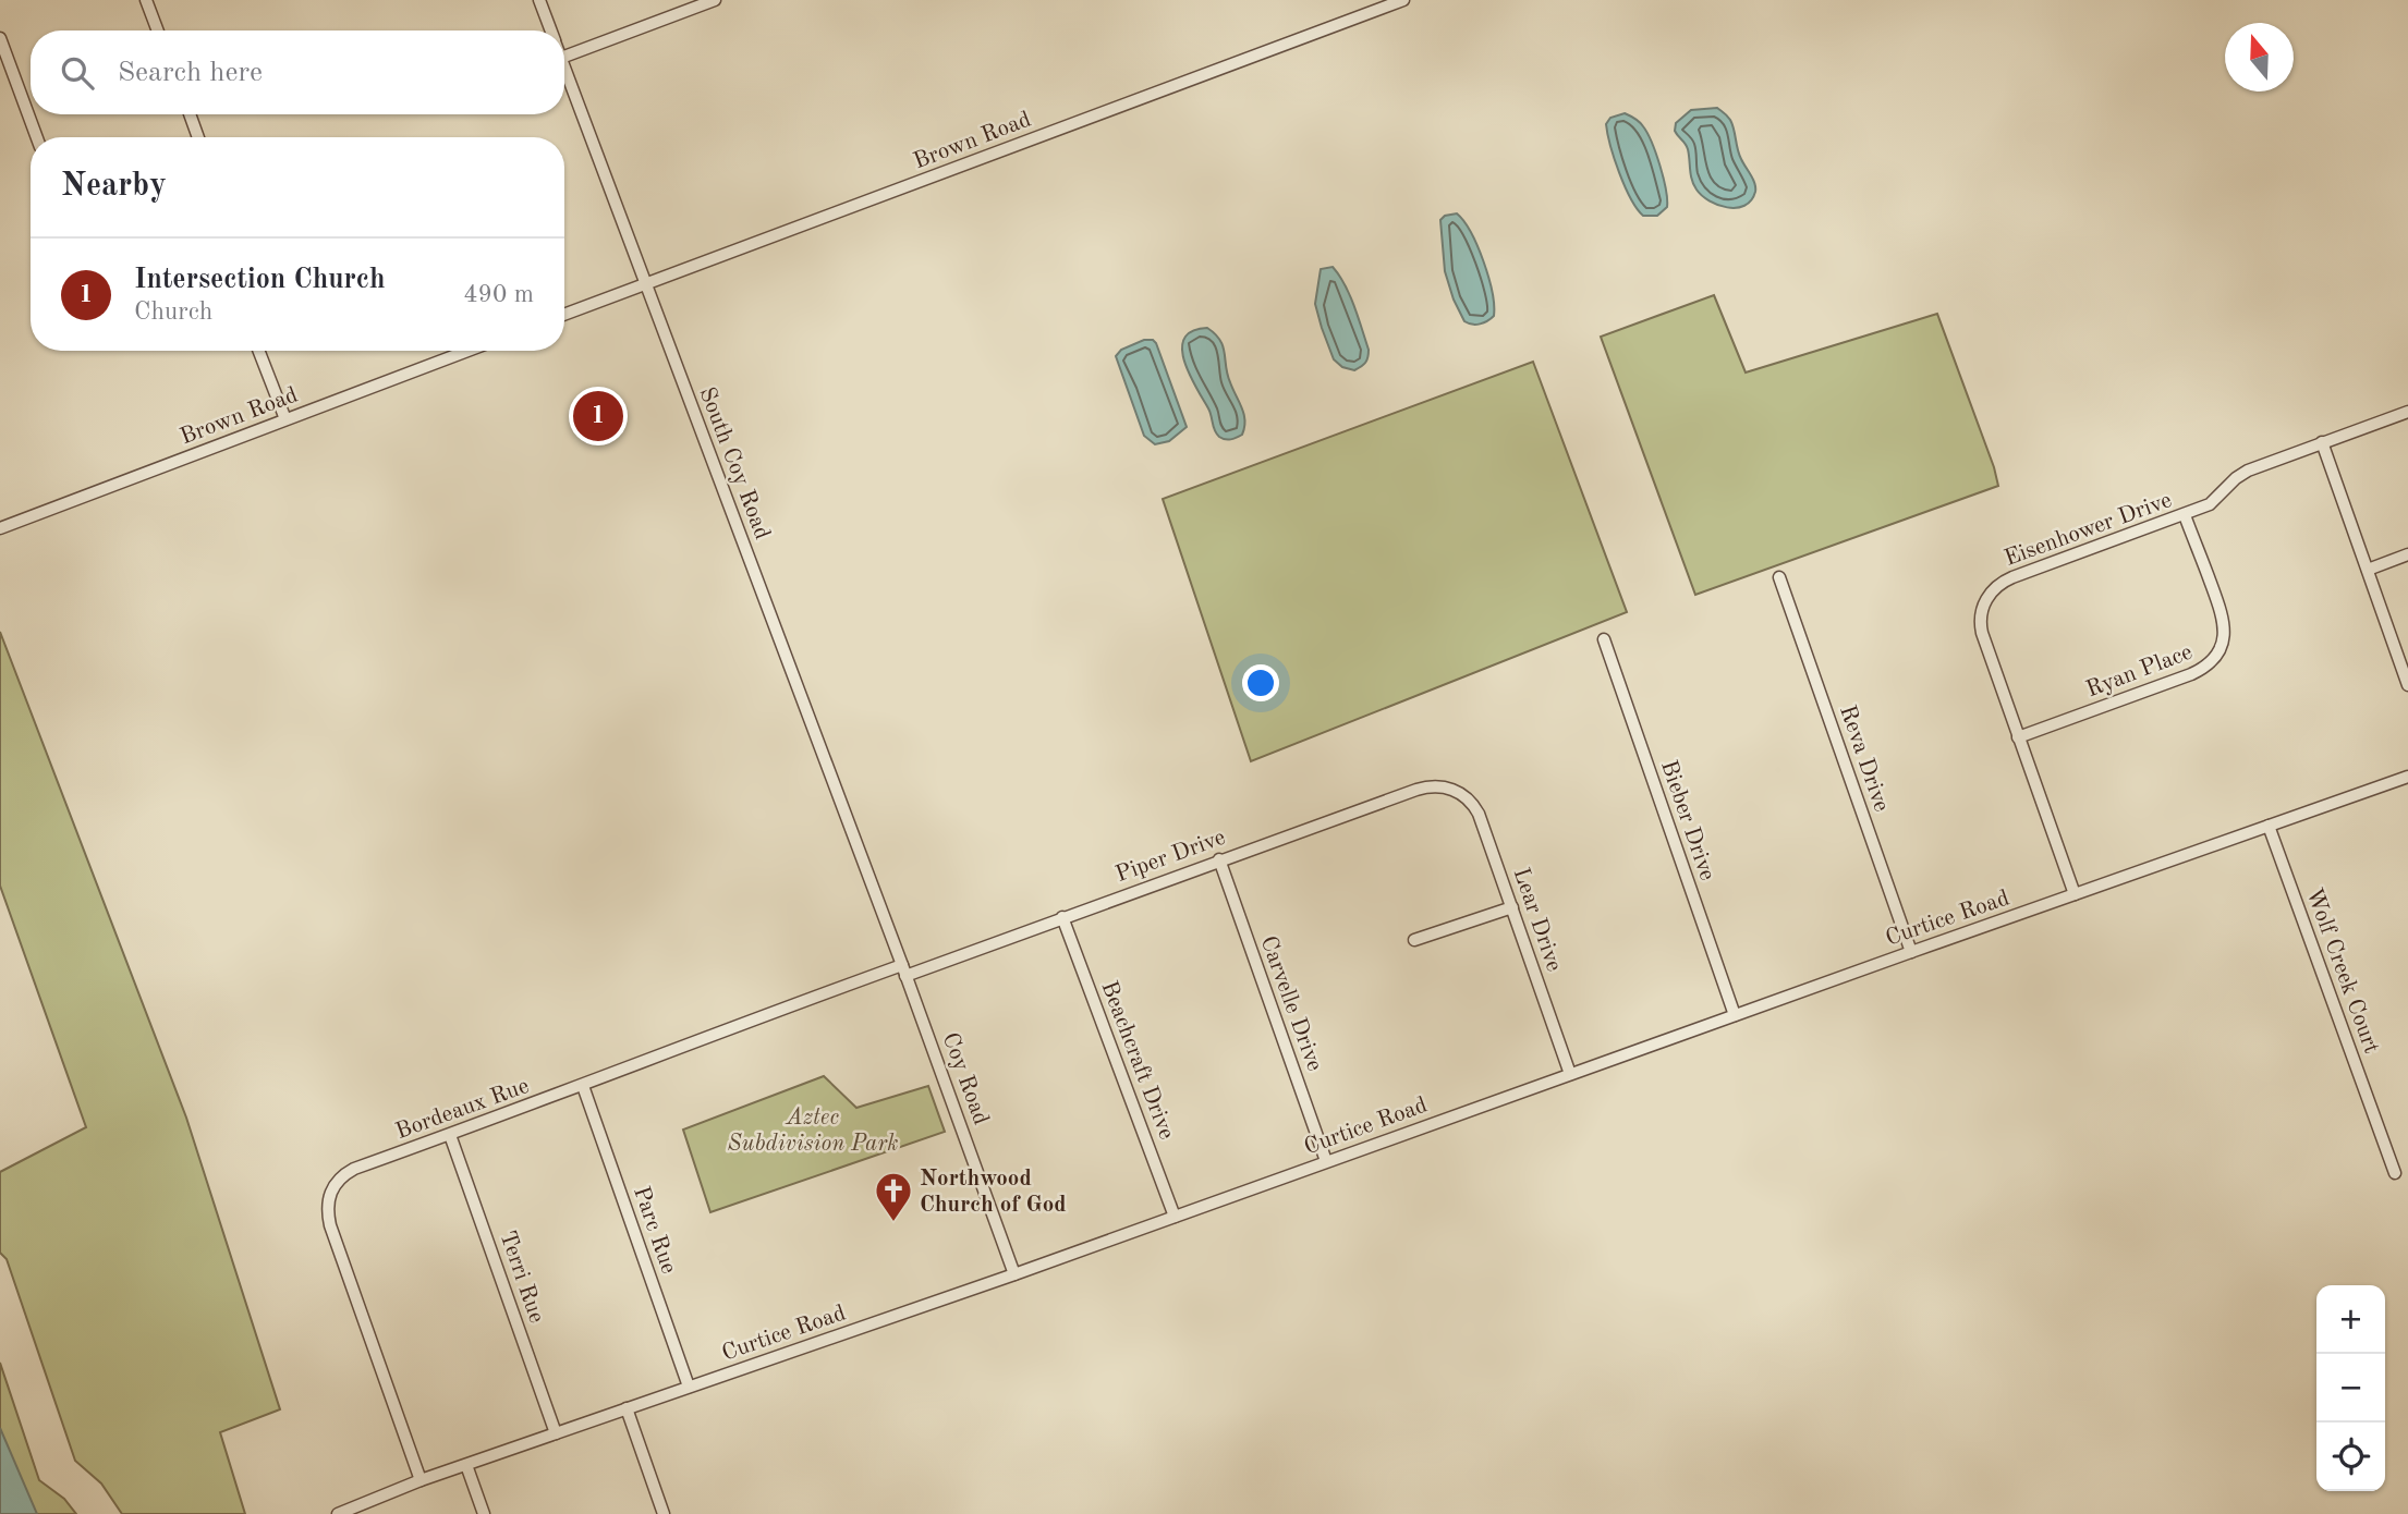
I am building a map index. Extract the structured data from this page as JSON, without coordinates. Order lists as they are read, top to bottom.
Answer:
{
  "streets": {
    "street": [
      "Brown Road",
      "South Coy Road",
      "Eisenhower Drive",
      "Ryan Place",
      "Reva Drive",
      "Bieber Drive",
      "Piper Drive",
      "Curtice Road",
      "Lear Drive",
      "Wolf Creek Court",
      "Carvelle Drive",
      "Beachcraft Drive",
      "Coy Road",
      "Bordeaux Rue",
      "Parc Rue",
      "Terri Rue"
    ]
  },
  "crossings": [
    ["Brown Road", "South Coy Road"],
    ["South Coy Road", "Coy Road"],
    ["Eisenhower Drive", "Ryan Place"],
    ["Eisenhower Drive", "Curtice Road"],
    ["Reva Drive", "Curtice Road"],
    ["Bieber Drive", "Curtice Road"],
    ["Piper Drive", "Lear Drive"],
    ["Piper Drive", "Carvelle Drive"],
    ["Piper Drive", "Beachcraft Drive"],
    ["Piper Drive", "Coy Road"],
    ["Piper Drive", "Bordeaux Rue"],
    ["Curtice Road", "Lear Drive"],
    ["Curtice Road", "Wolf Creek Court"],
    ["Curtice Road", "Carvelle Drive"],
    ["Curtice Road", "Beachcraft Drive"],
    ["Curtice Road", "Coy Road"],
    ["Curtice Road", "Bordeaux Rue"],
    ["Curtice Road", "Parc Rue"],
    ["Curtice Road", "Terri Rue"],
    ["Coy Road", "Bordeaux Rue"],
    ["Bordeaux Rue", "Parc Rue"],
    ["Bordeaux Rue", "Terri Rue"]
  ],
  "parks": ["Aztec Subdivision Park"],
  "places": {
    "church": ["Northwood Church of God"]
  },
  "north": "top",
  "page": {
    "search": "Search here",
    "heading": "Nearby",
    "list": [
      {
        "mark": "1",
        "name": "Intersection Church",
        "note": "Church",
        "value": "490 m"
      }
    ],
    "pins": "1",
    "map_buttons": ["+", "−"]
  }
}
